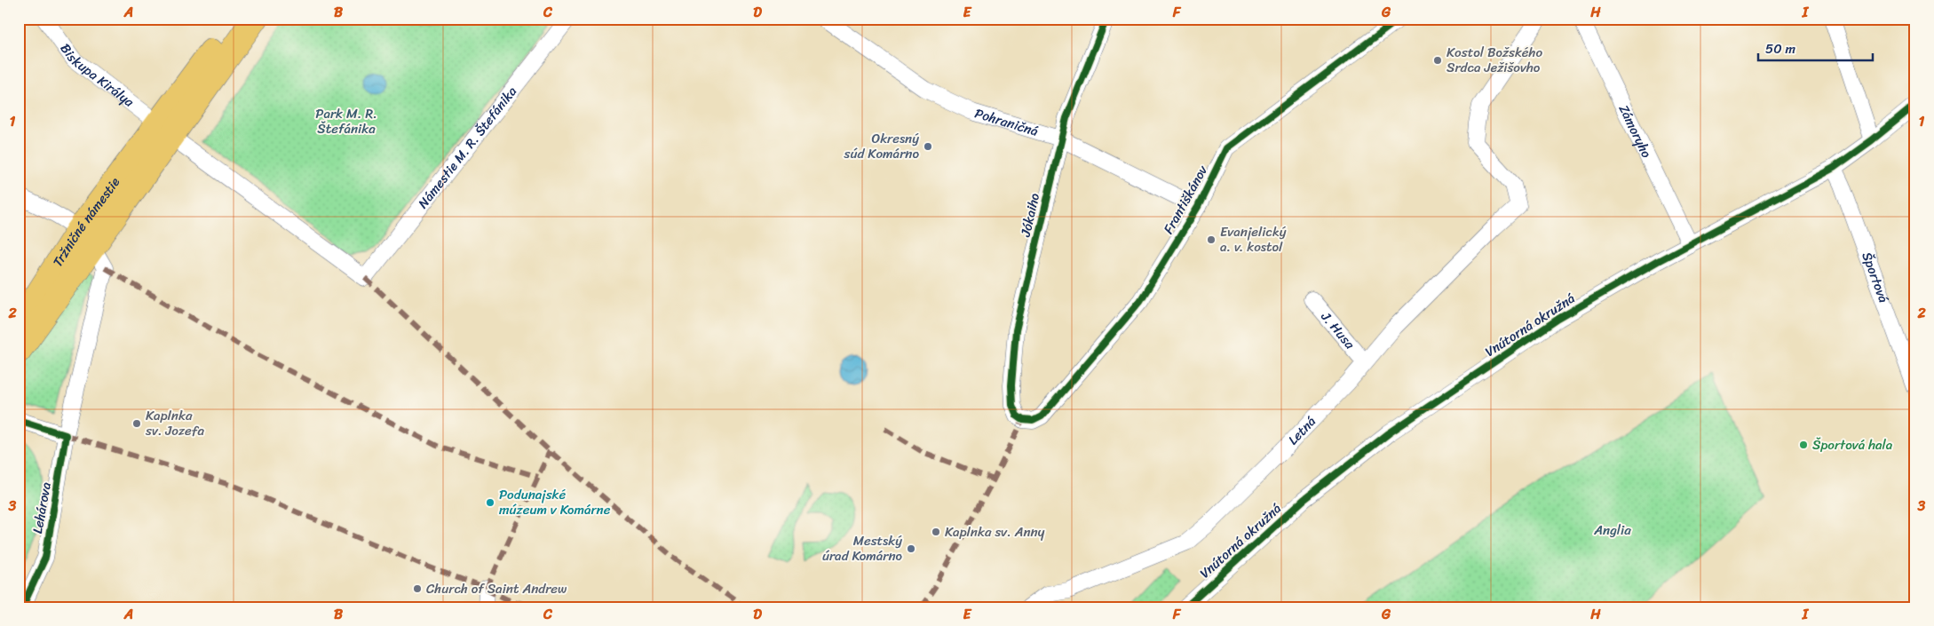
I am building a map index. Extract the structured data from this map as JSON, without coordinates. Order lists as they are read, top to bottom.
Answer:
{
  "streets": {
    "main road": ["Tržničné námestie"],
    "street": [
      "Biskupa Királya",
      "Pohraničná",
      "Zámoryho",
      "Námestie M. R. Štefánika",
      "Františkánov",
      "Jókaiho",
      "Športová",
      "Vnútorná okružná",
      "J. Husa",
      "Letná",
      "Lehárova"
    ]
  },
  "crossings": [
    ["Biskupa Királya", "Námestie M. R. Štefánika"],
    ["Biskupa Királya", "Tržničné námestie"],
    ["Pohraničná", "Františkánov"],
    ["Pohraničná", "Jókaiho"],
    ["Zámoryho", "Vnútorná okružná"],
    ["Františkánov", "Jókaiho"],
    ["Tržničné námestie", "Lehárova"],
    ["Športová", "Vnútorná okružná"],
    ["J. Husa", "Letná"]
  ],
  "parks": ["Park M. R. Štefánika", "Anglia"],
  "places": [
    "Kostol Božského Srdca Ježišovho",
    "Okresný súd Komárno",
    "Evanjelický a. v. kostol",
    "Kaplnka sv. Jozefa",
    "Športová hala",
    "Podunajské múzeum v Komárne",
    "Kaplnka sv. Anny",
    "Mestský úrad Komárno",
    "Church of Saint Andrew"
  ],
  "scale_bar": "50 m",
  "grid": {
    "columns": [
      "A",
      "B",
      "C",
      "D",
      "E",
      "F",
      "G",
      "H",
      "I"
    ],
    "rows": ["1", "2", "3"]
  }
}
